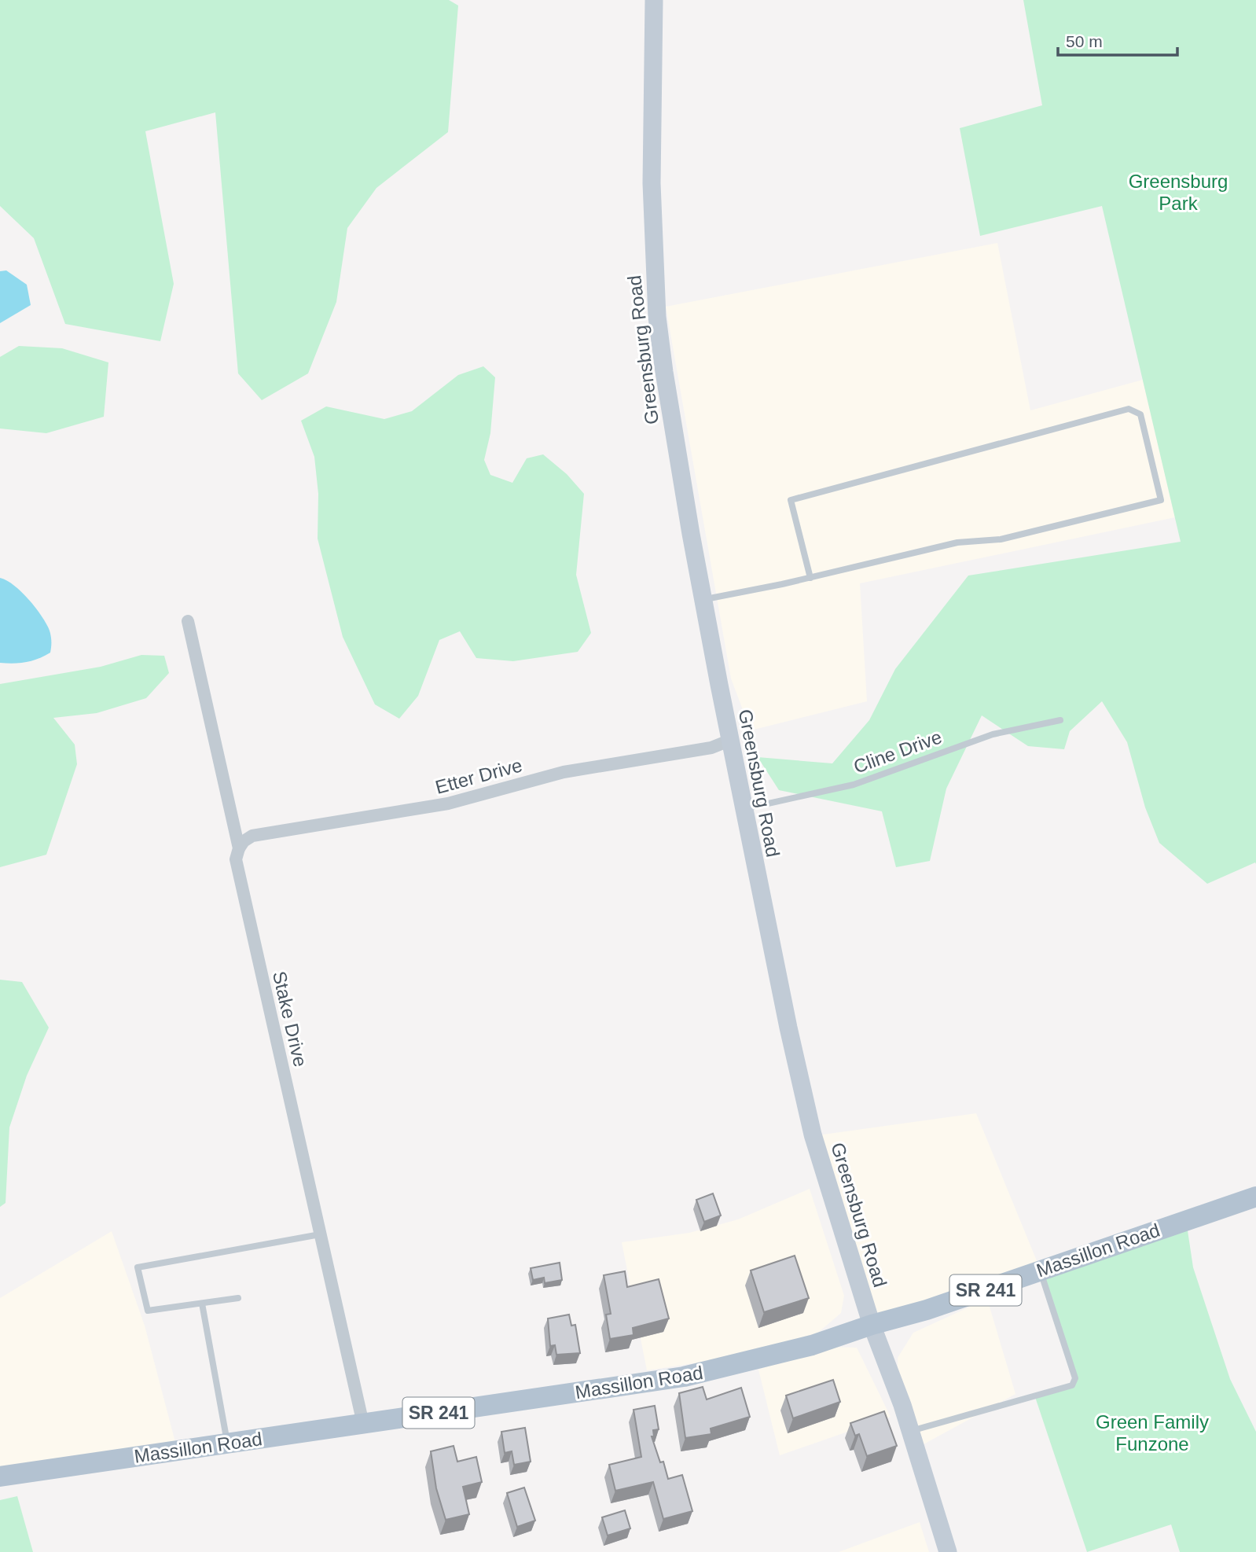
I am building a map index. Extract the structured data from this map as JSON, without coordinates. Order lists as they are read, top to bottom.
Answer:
{
  "streets": {
    "main road": ["Greensburg Road", "Massillon Road", "SR 241"],
    "street": ["Etter Drive", "Stake Drive"],
    "lane": ["Cline Drive"]
  },
  "crossings": [
    ["Greensburg Road", "Cline Drive"],
    ["Greensburg Road", "Etter Drive"],
    ["Greensburg Road", "Massillon Road"],
    ["Etter Drive", "Stake Drive"],
    ["Stake Drive", "Massillon Road"]
  ],
  "parks": ["Greensburg Park", "Green Family Funzone"],
  "scale_bar": "50 m"
}
